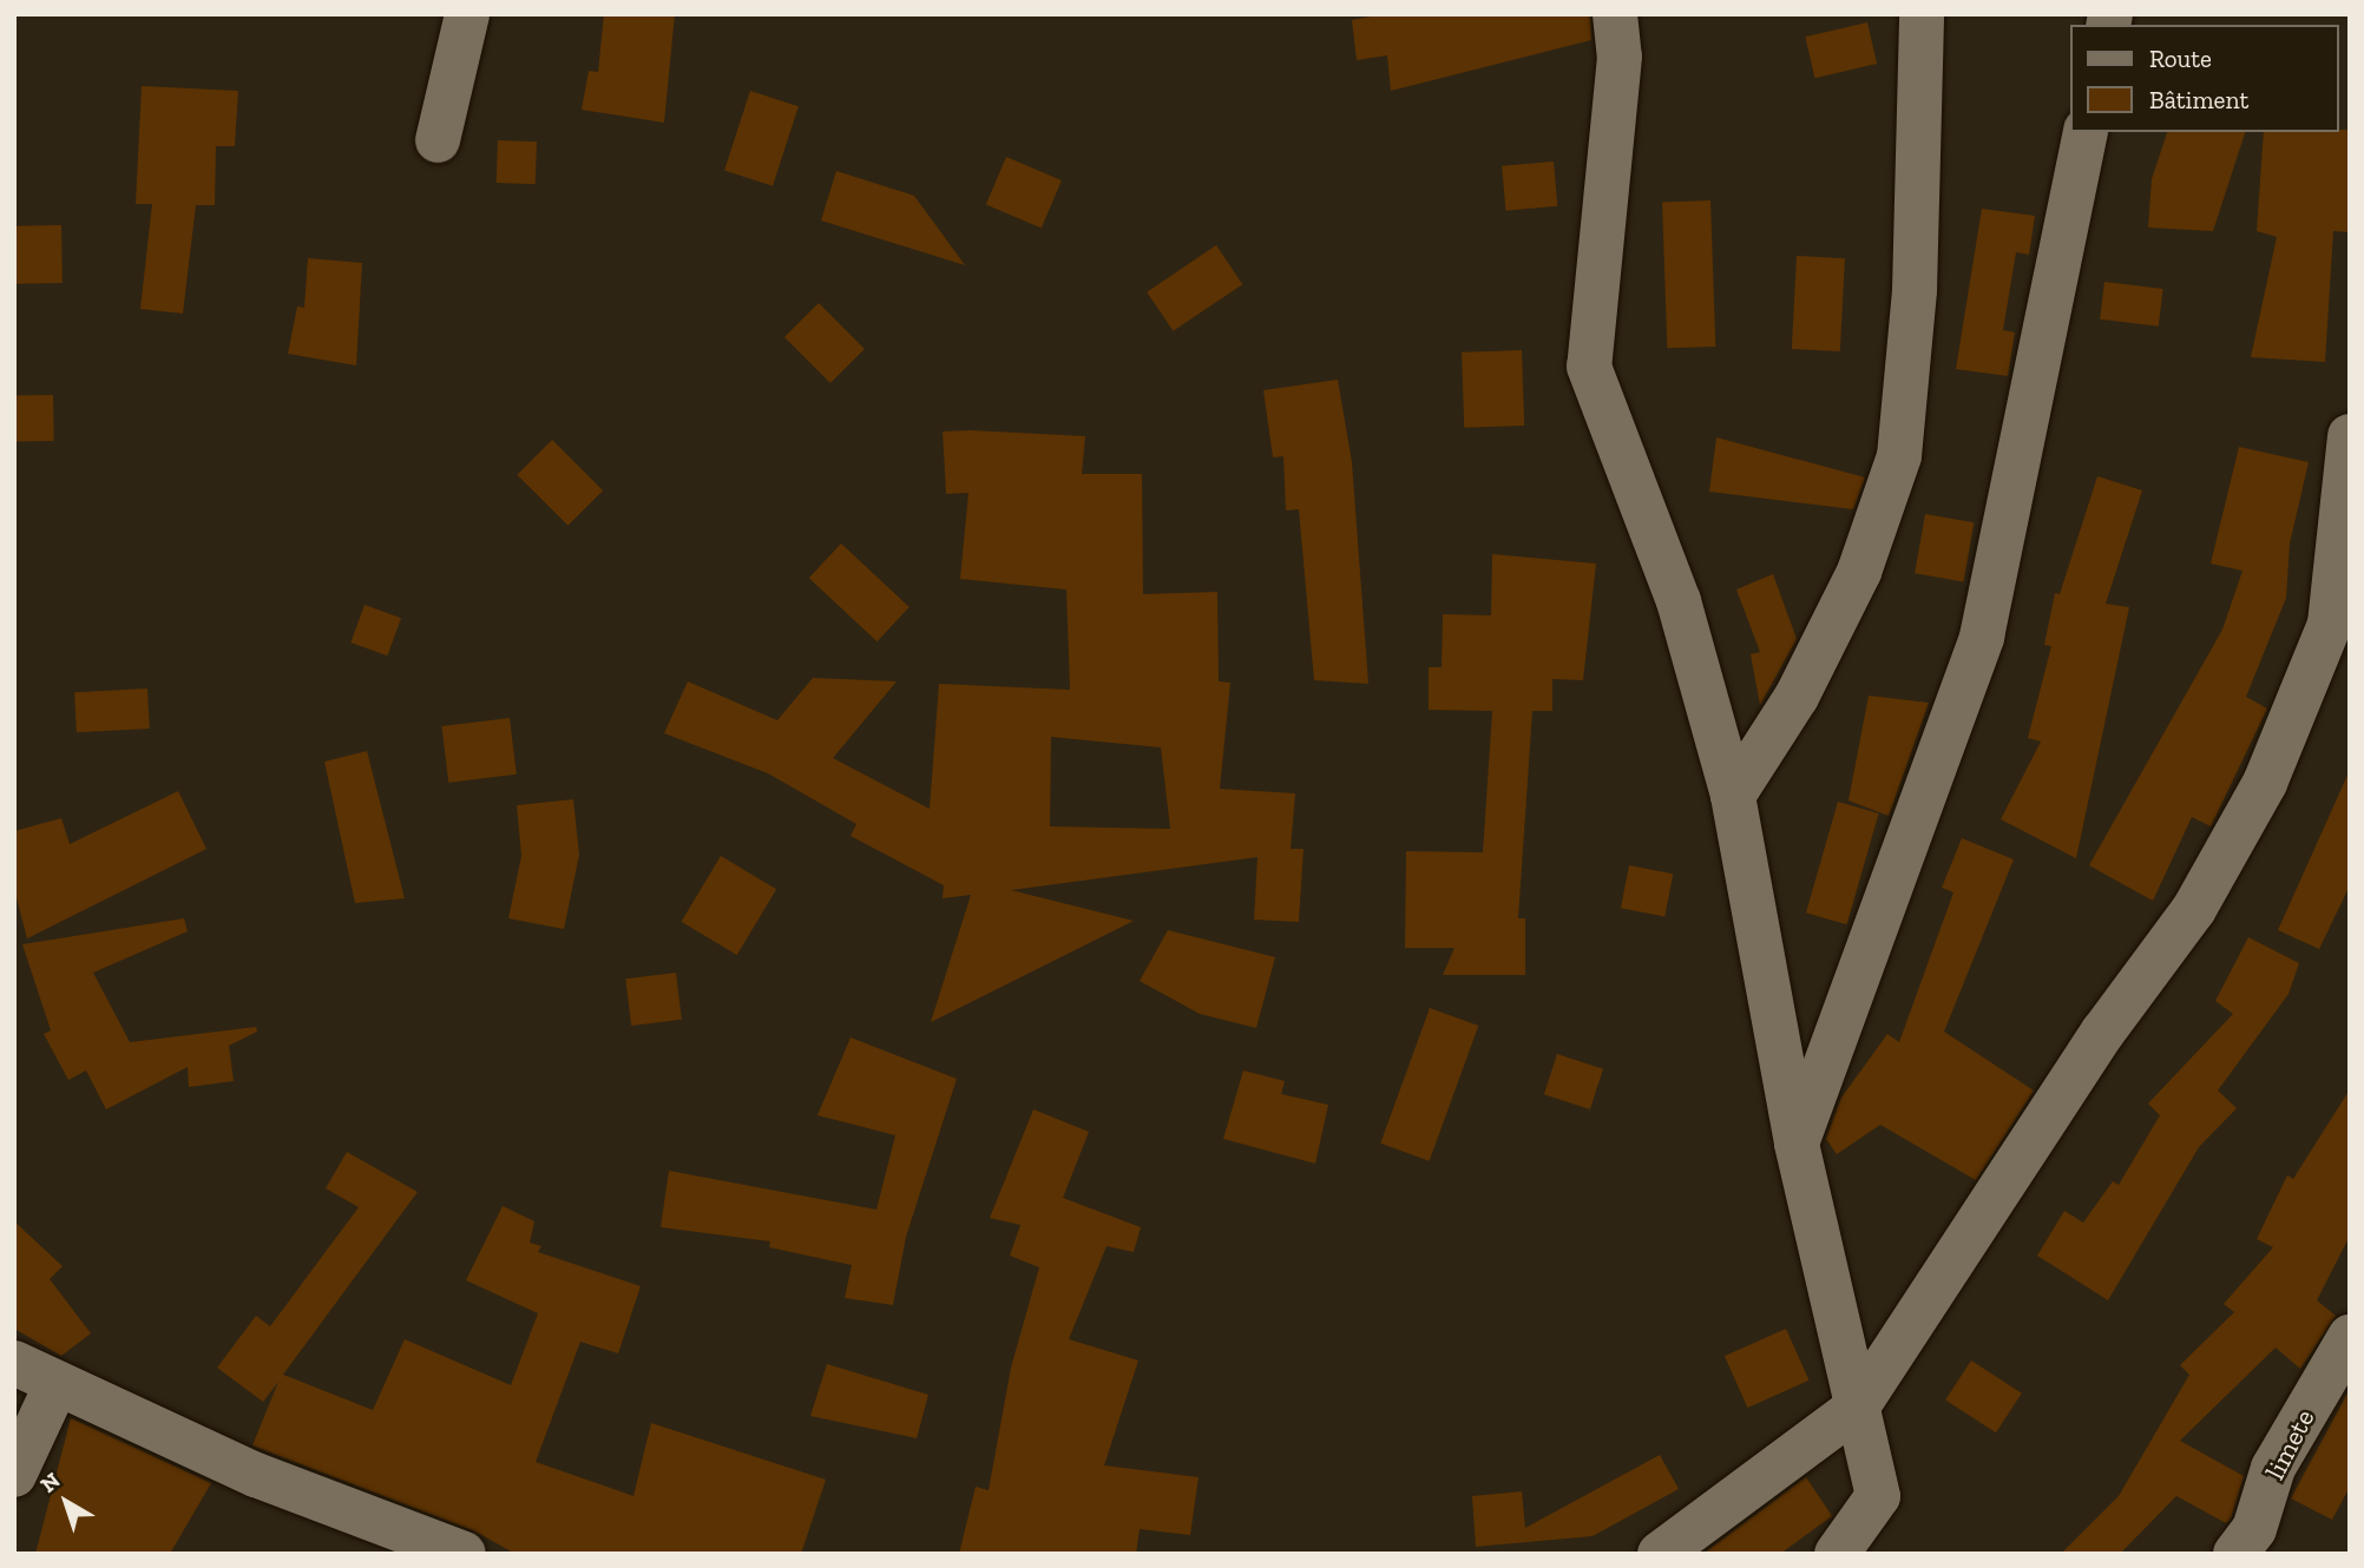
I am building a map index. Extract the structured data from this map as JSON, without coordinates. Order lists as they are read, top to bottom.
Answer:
{
  "streets": {
    "street": ["limete"]
  },
  "legend": ["Route", "Bâtiment"],
  "north": "top left"
}
